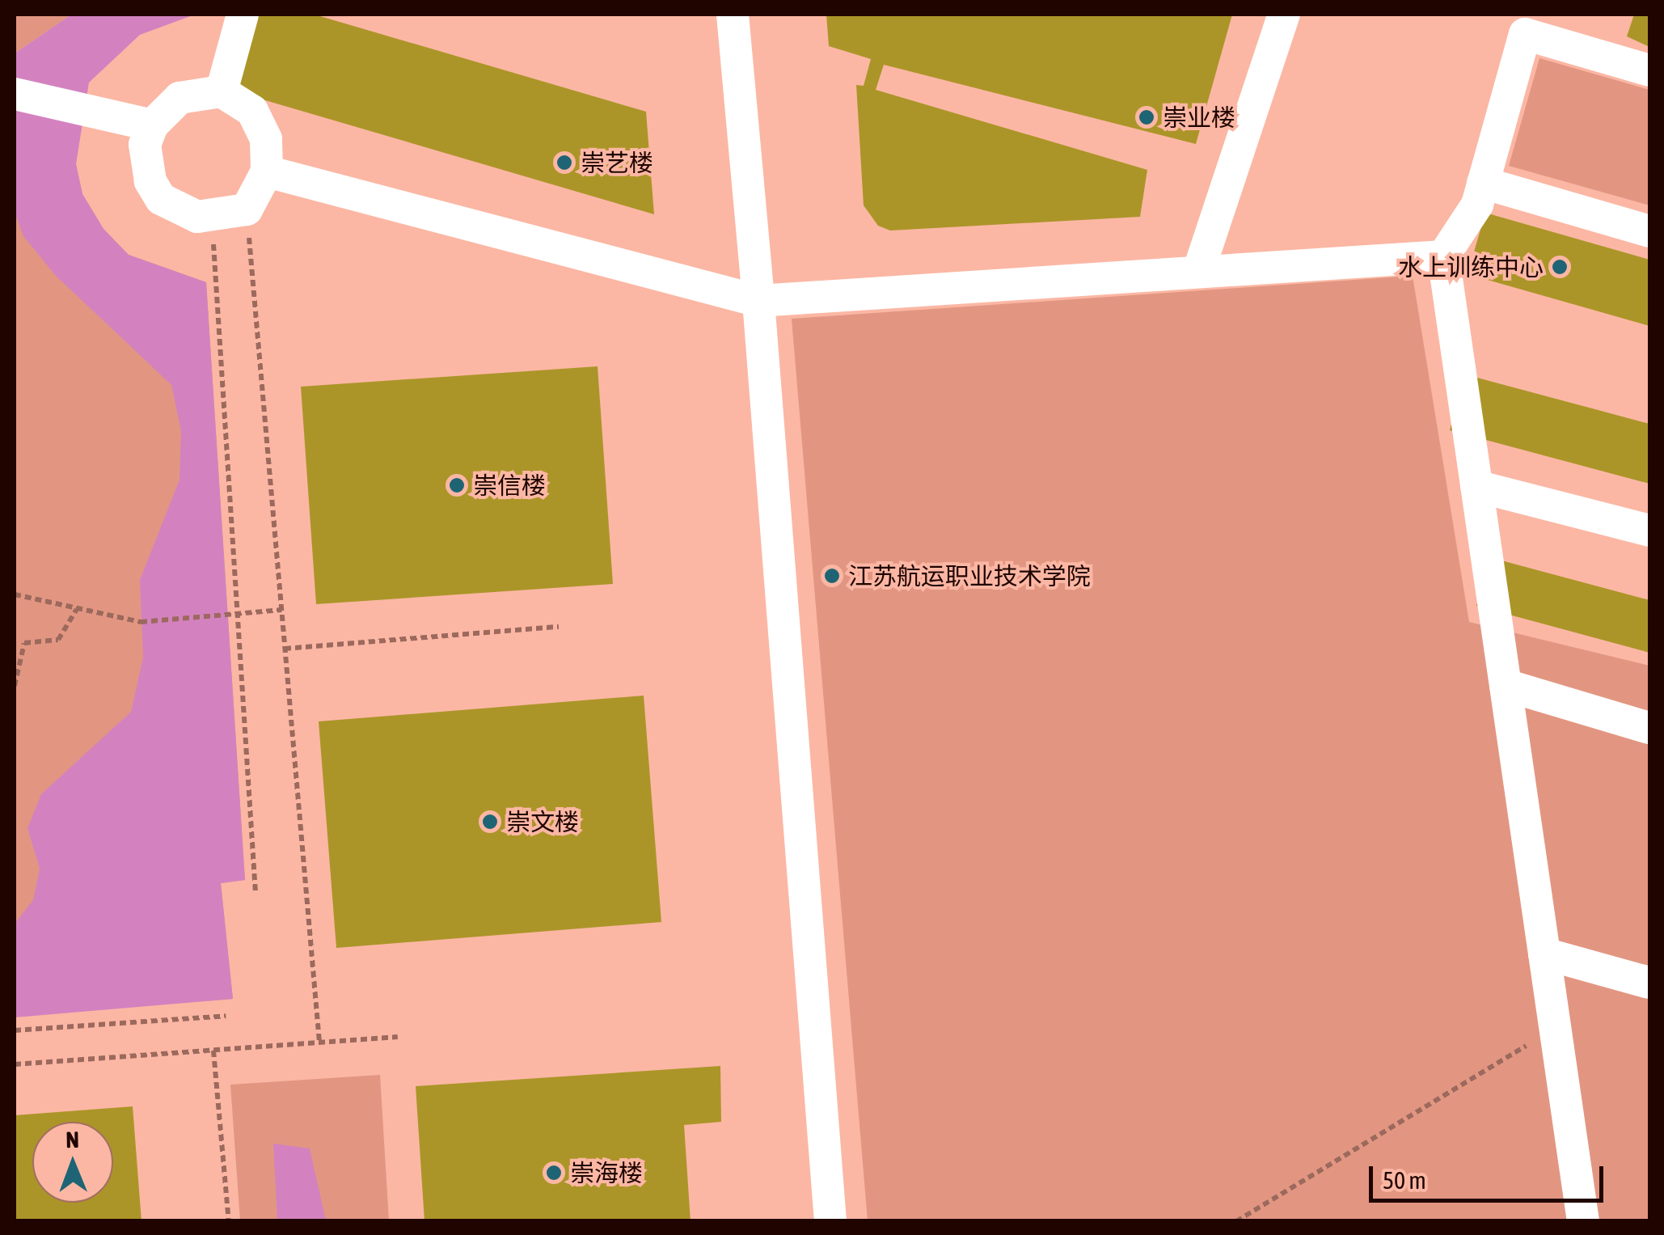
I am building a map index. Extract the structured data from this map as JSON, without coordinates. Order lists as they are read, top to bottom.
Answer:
{
  "places": [
    "崇业楼",
    "崇艺楼",
    "水上训练中心",
    "崇信楼",
    "江苏航运职业技术学院",
    "崇文楼",
    "崇海楼"
  ],
  "scale_bar": "50 m",
  "north": "top"
}
